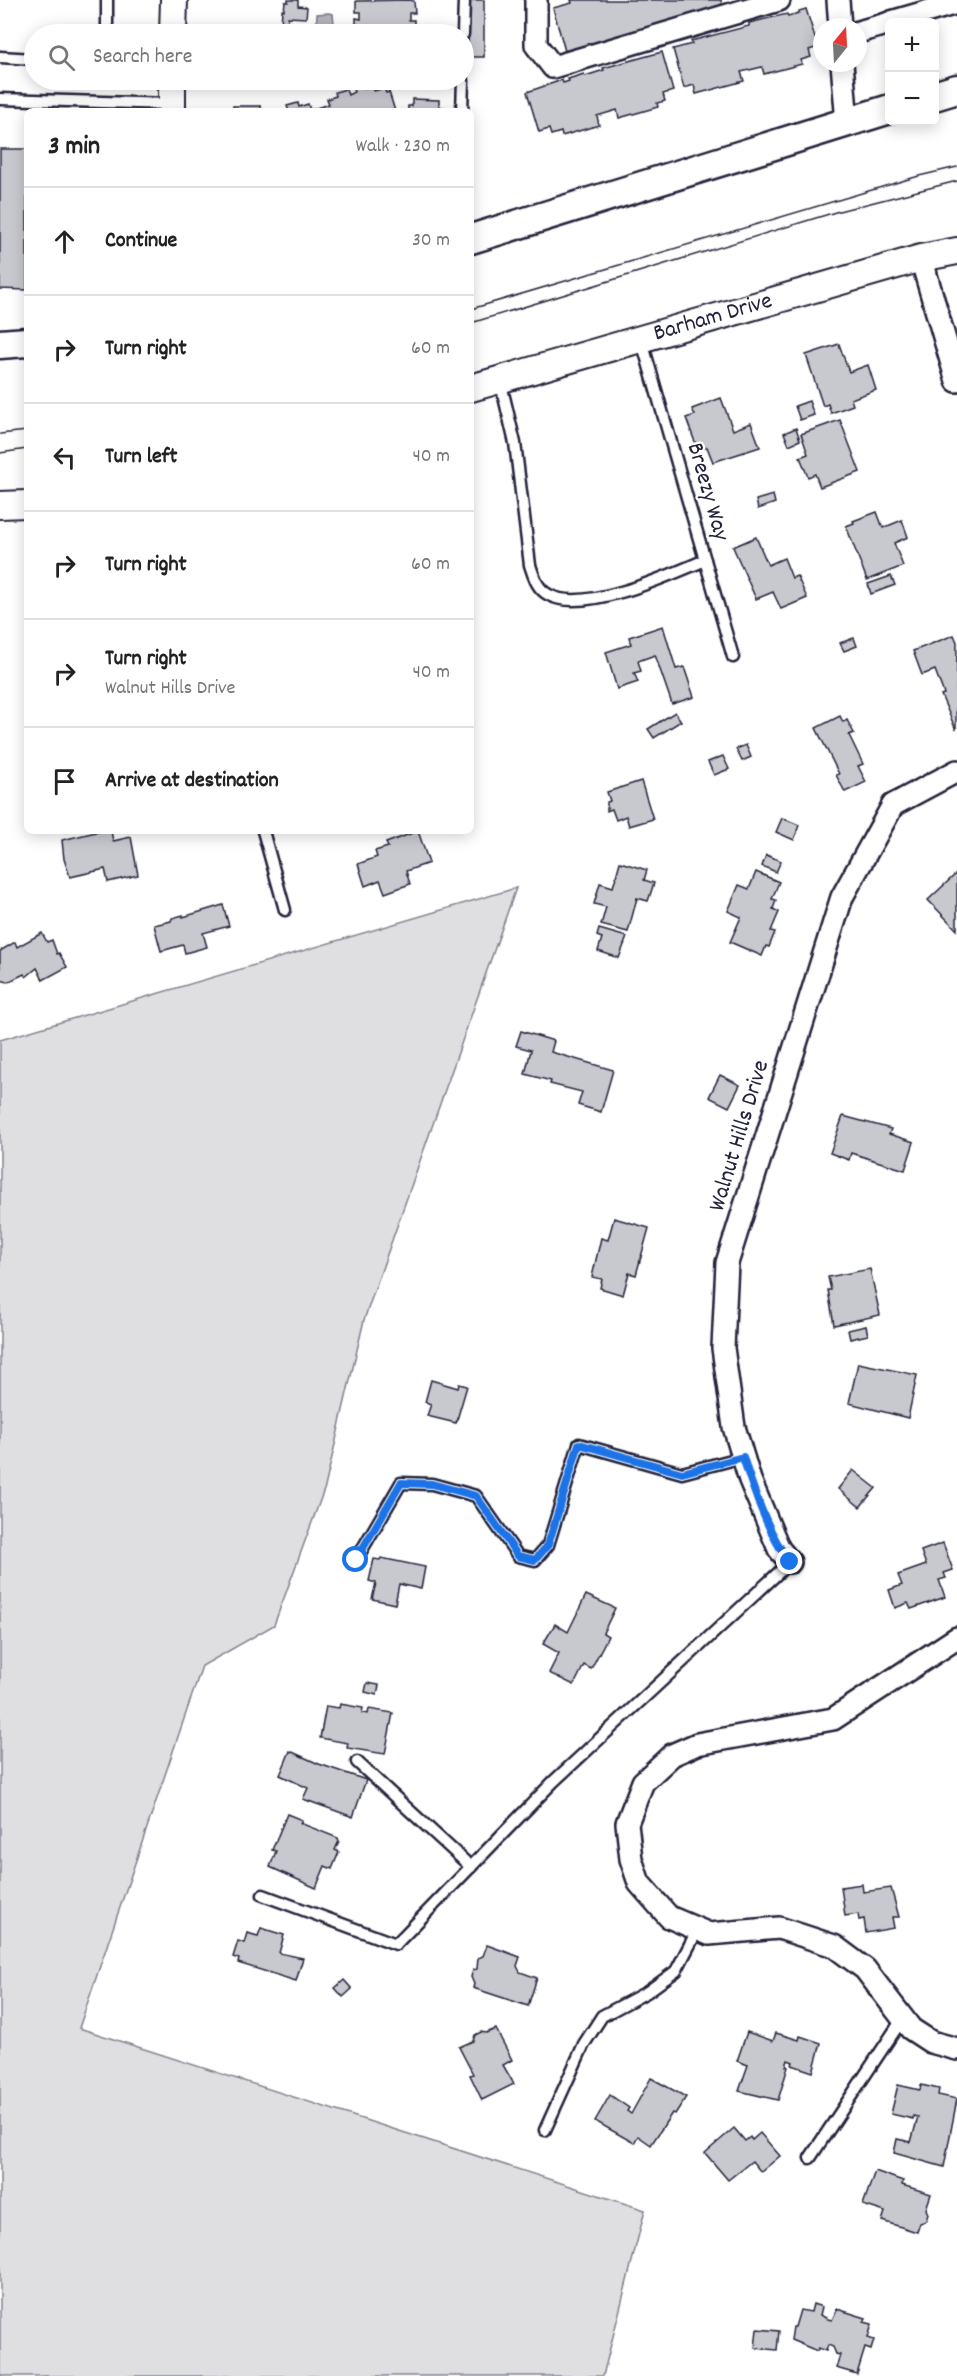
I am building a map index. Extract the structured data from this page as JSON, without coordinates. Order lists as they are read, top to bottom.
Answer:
{
  "streets": {
    "street": ["Barham Drive", "Walnut Hills Drive"],
    "lane": ["Breezy Way"]
  },
  "crossings": [
    ["Barham Drive", "Breezy Way"]
  ],
  "north": "top",
  "page": {
    "map_buttons": ["+", "−"],
    "search": "Search here",
    "heading": ["3 min", "Walk · 230 m"],
    "list": [
      ["Continue", "30 m"],
      ["Turn right", "60 m"],
      ["Turn left", "40 m"],
      ["Turn right", "60 m"],
      ["Turn right", "Walnut Hills Drive", "40 m"],
      "Arrive at destination"
    ]
  }
}
